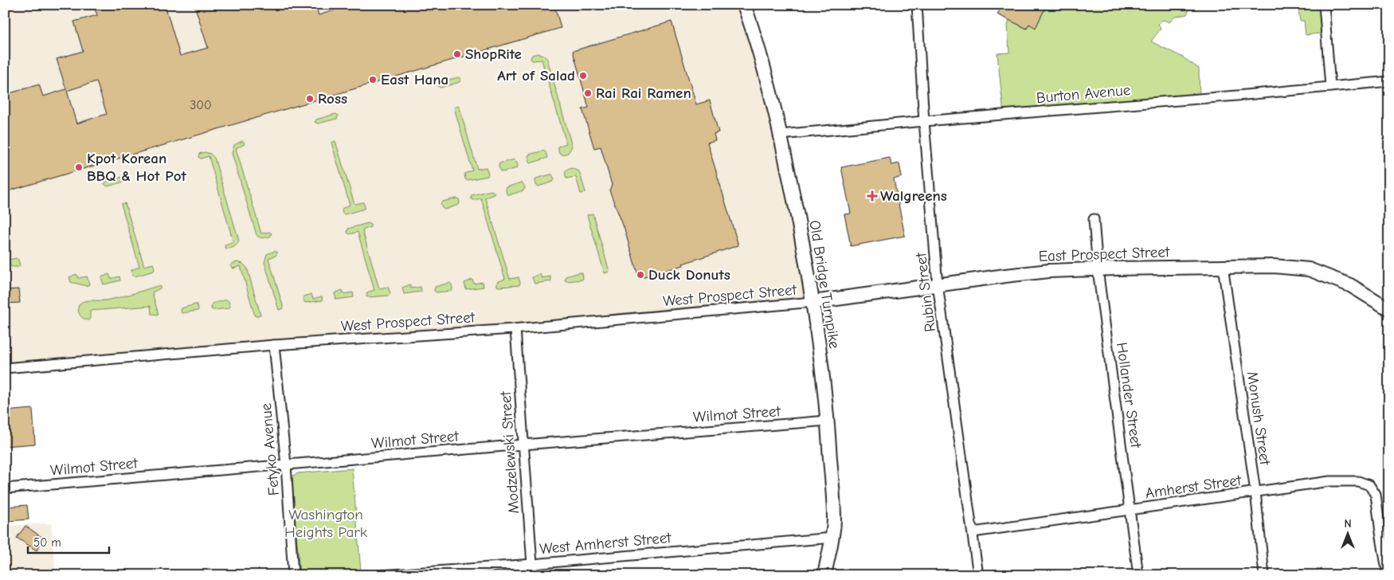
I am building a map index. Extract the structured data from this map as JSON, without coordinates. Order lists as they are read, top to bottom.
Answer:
{
  "streets": {
    "street": [
      "Burton Avenue",
      "East Prospect Street",
      "Old Bridge Turnpike",
      "Rubin Street",
      "West Prospect Street",
      "Hollander Street",
      "Wilmot Street",
      "Monush Street",
      "Fetyko Avenue",
      "Modzelewski Street",
      "Amherst Street",
      "West Amherst Street"
    ]
  },
  "crossings": [
    ["Burton Avenue", "Old Bridge Turnpike"],
    ["Burton Avenue", "Rubin Street"],
    ["East Prospect Street", "Old Bridge Turnpike"],
    ["East Prospect Street", "Rubin Street"],
    ["East Prospect Street", "West Prospect Street"],
    ["East Prospect Street", "Hollander Street"],
    ["East Prospect Street", "Monush Street"],
    ["Old Bridge Turnpike", "West Prospect Street"],
    ["Old Bridge Turnpike", "Wilmot Street"],
    ["Old Bridge Turnpike", "West Amherst Street"],
    ["Rubin Street", "Amherst Street"],
    ["West Prospect Street", "Fetyko Avenue"],
    ["West Prospect Street", "Modzelewski Street"],
    ["Hollander Street", "Amherst Street"],
    ["Wilmot Street", "Fetyko Avenue"],
    ["Wilmot Street", "Modzelewski Street"],
    ["Monush Street", "Amherst Street"],
    ["Modzelewski Street", "West Amherst Street"]
  ],
  "parks": ["Washington Heights Park"],
  "places": {
    "other": [
      "ShopRite",
      "Art of Salad",
      "East Hana",
      "Rai Rai Ramen",
      "Ross",
      "Kpot Korean BBQ & Hot Pot",
      "Duck Donuts"
    ],
    "health": ["Walgreens"]
  },
  "house_numbers": ["300"],
  "scale_bar": "50 m",
  "north": "top"
}
